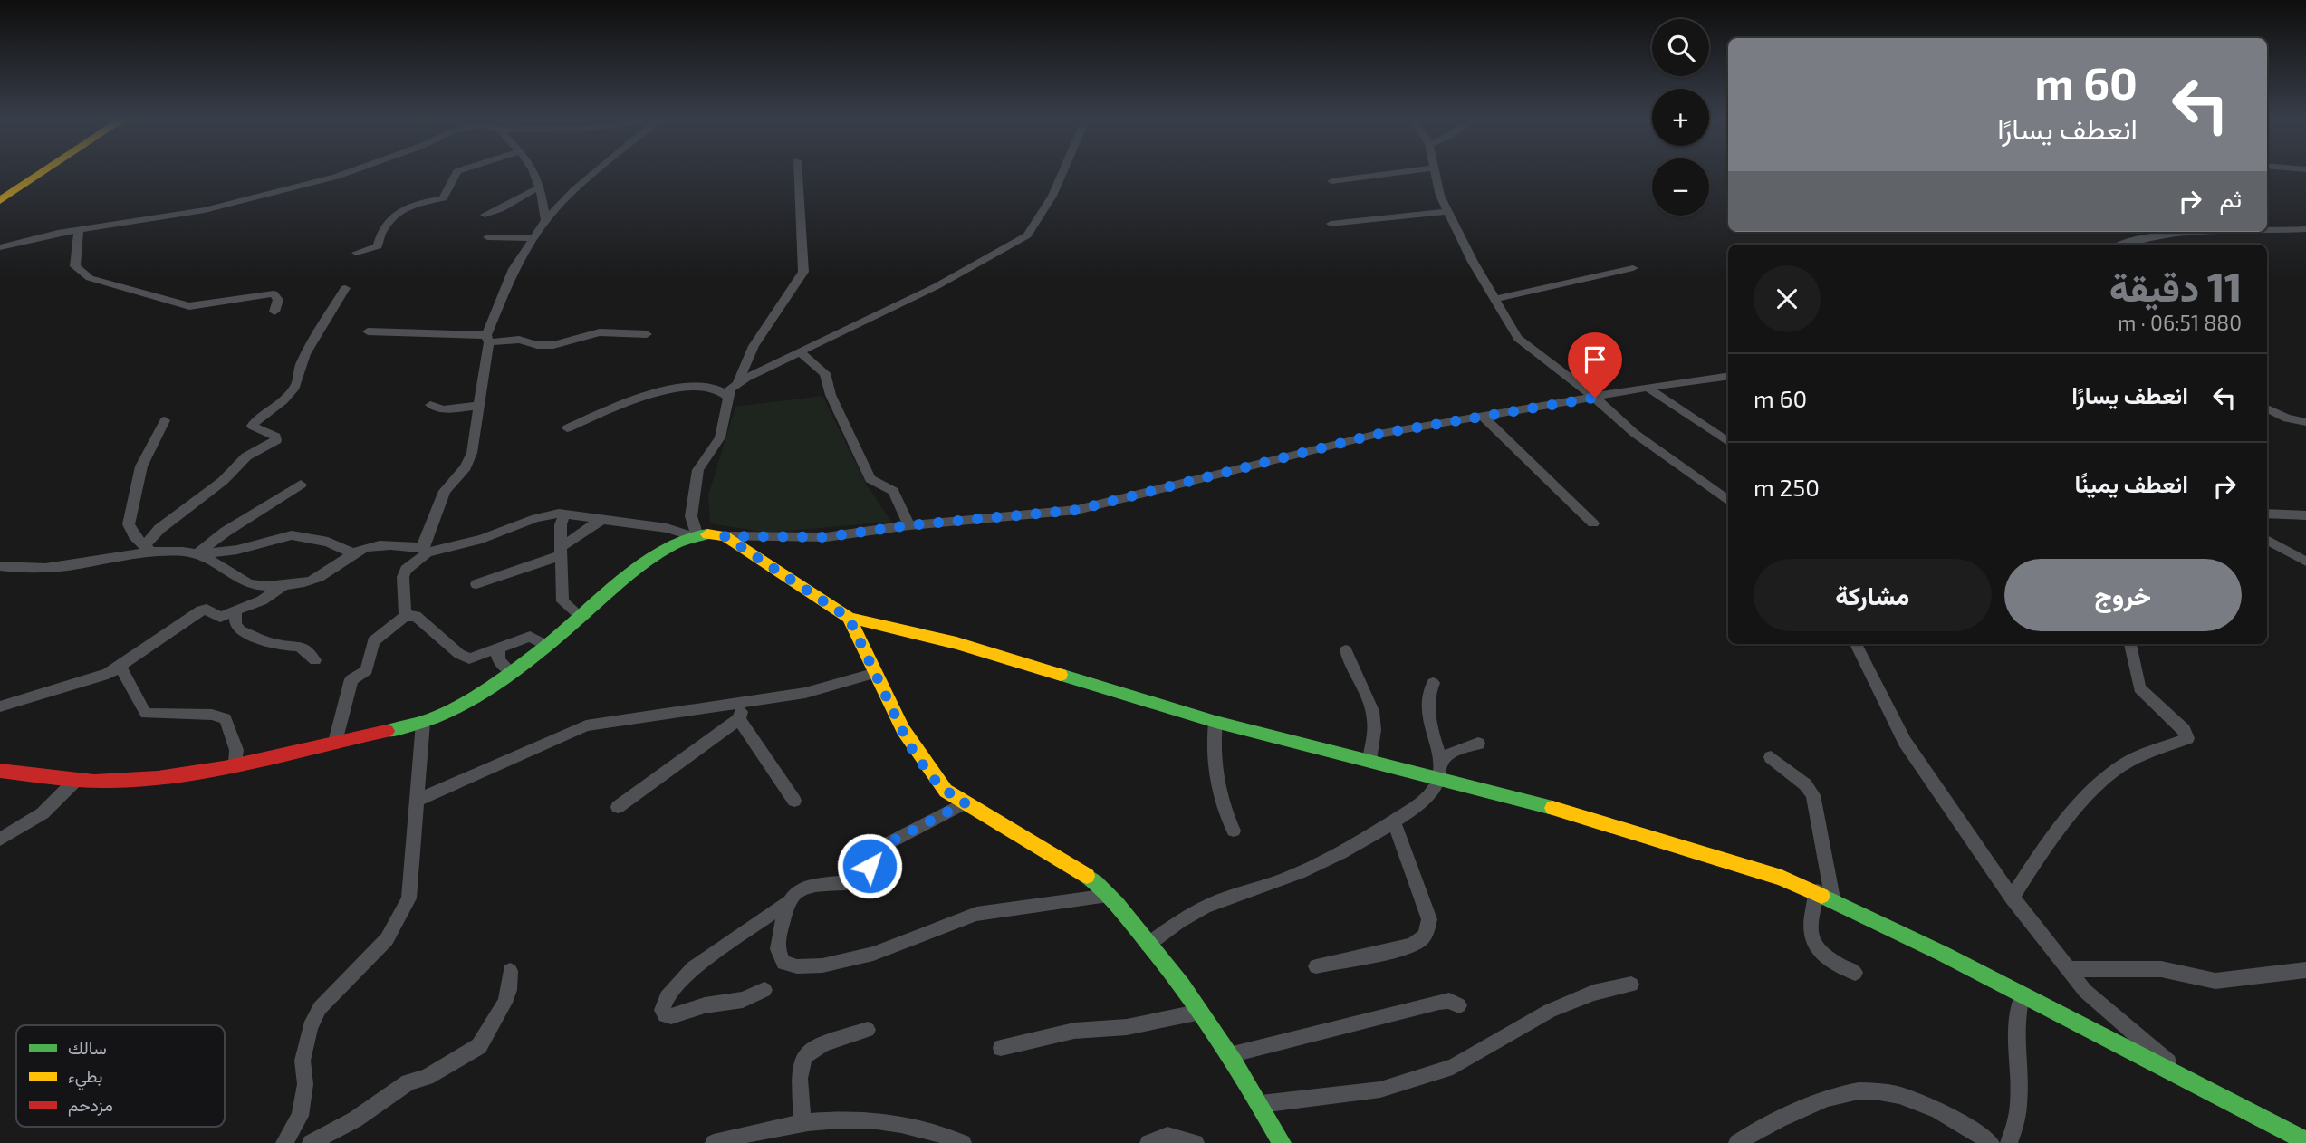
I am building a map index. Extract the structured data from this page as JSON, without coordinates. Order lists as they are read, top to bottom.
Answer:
{
  "legend": ["سالك", "بطيء", "مزدحم"],
  "page": {
    "map_buttons": ["+", "−"],
    "turn": ["60 m", "انعطف يسارًا"],
    "then": "ثم",
    "heading": ["11 دقيقة", "880 m · 06:51"],
    "list": [
      {
        "name": "انعطف يسارًا",
        "value": "60 m"
      },
      {
        "name": "انعطف يمينًا",
        "value": "250 m"
      }
    ],
    "buttons": ["خروج", "مشاركة"]
  }
}
